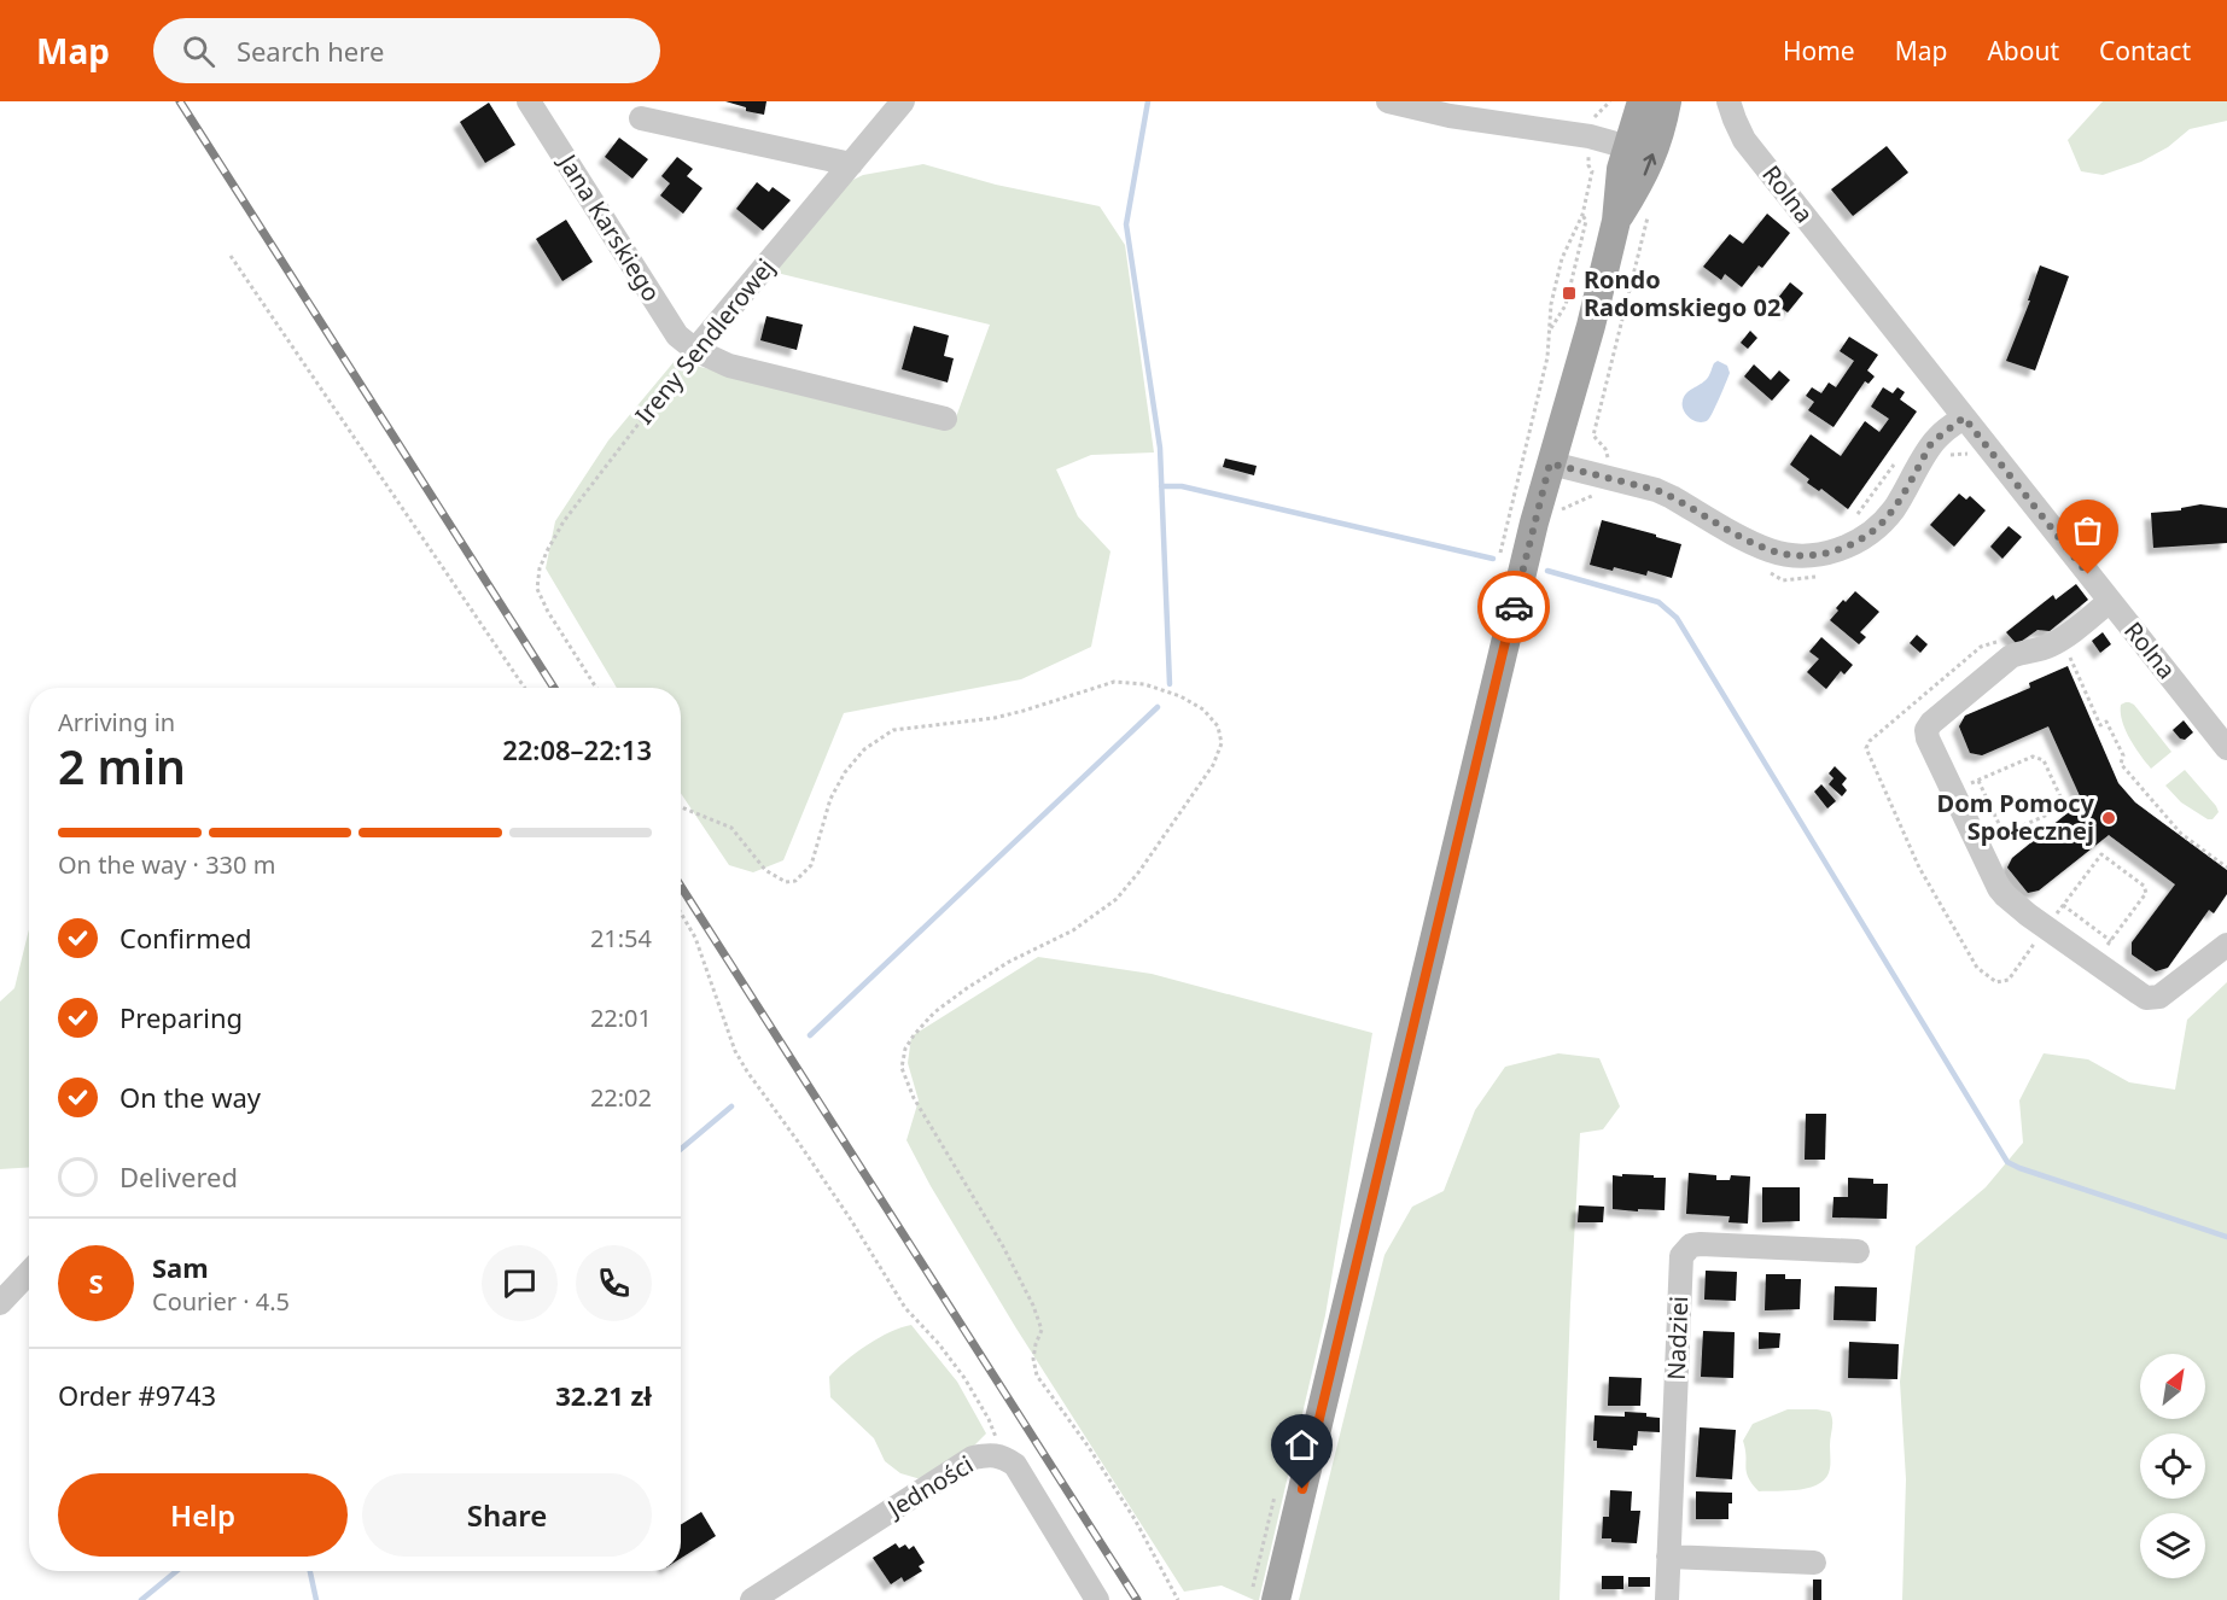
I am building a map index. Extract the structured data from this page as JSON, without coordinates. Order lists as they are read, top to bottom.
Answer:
{
  "streets": {
    "street": [
      "Rolna",
      "Jana Karskiego",
      "Ireny Sendlerowej",
      "Nadziei",
      "Jedności"
    ]
  },
  "crossings": [
    ["Jana Karskiego", "Ireny Sendlerowej"]
  ],
  "places": {
    "transit": ["Rondo Radomskiego 02"],
    "other": ["Dom Pomocy Społecznej"]
  },
  "north": "top right",
  "page": {
    "header": "Map",
    "search": "Search here",
    "nav": [
      "Home",
      "Map",
      "About",
      "Contact"
    ],
    "heading": ["2 min", "Arriving in", "22:08–22:13"],
    "panel": [
      "Sam",
      "Courier · 4.5",
      "Order #9743",
      "32.21 zł"
    ],
    "bar": "On the way · 330 m",
    "list": [
      ["Confirmed", "21:54"],
      ["Preparing", "22:01"],
      ["On the way", "22:02"],
      "Delivered"
    ],
    "round": "S",
    "buttons": ["Help", "Share"]
  }
}
